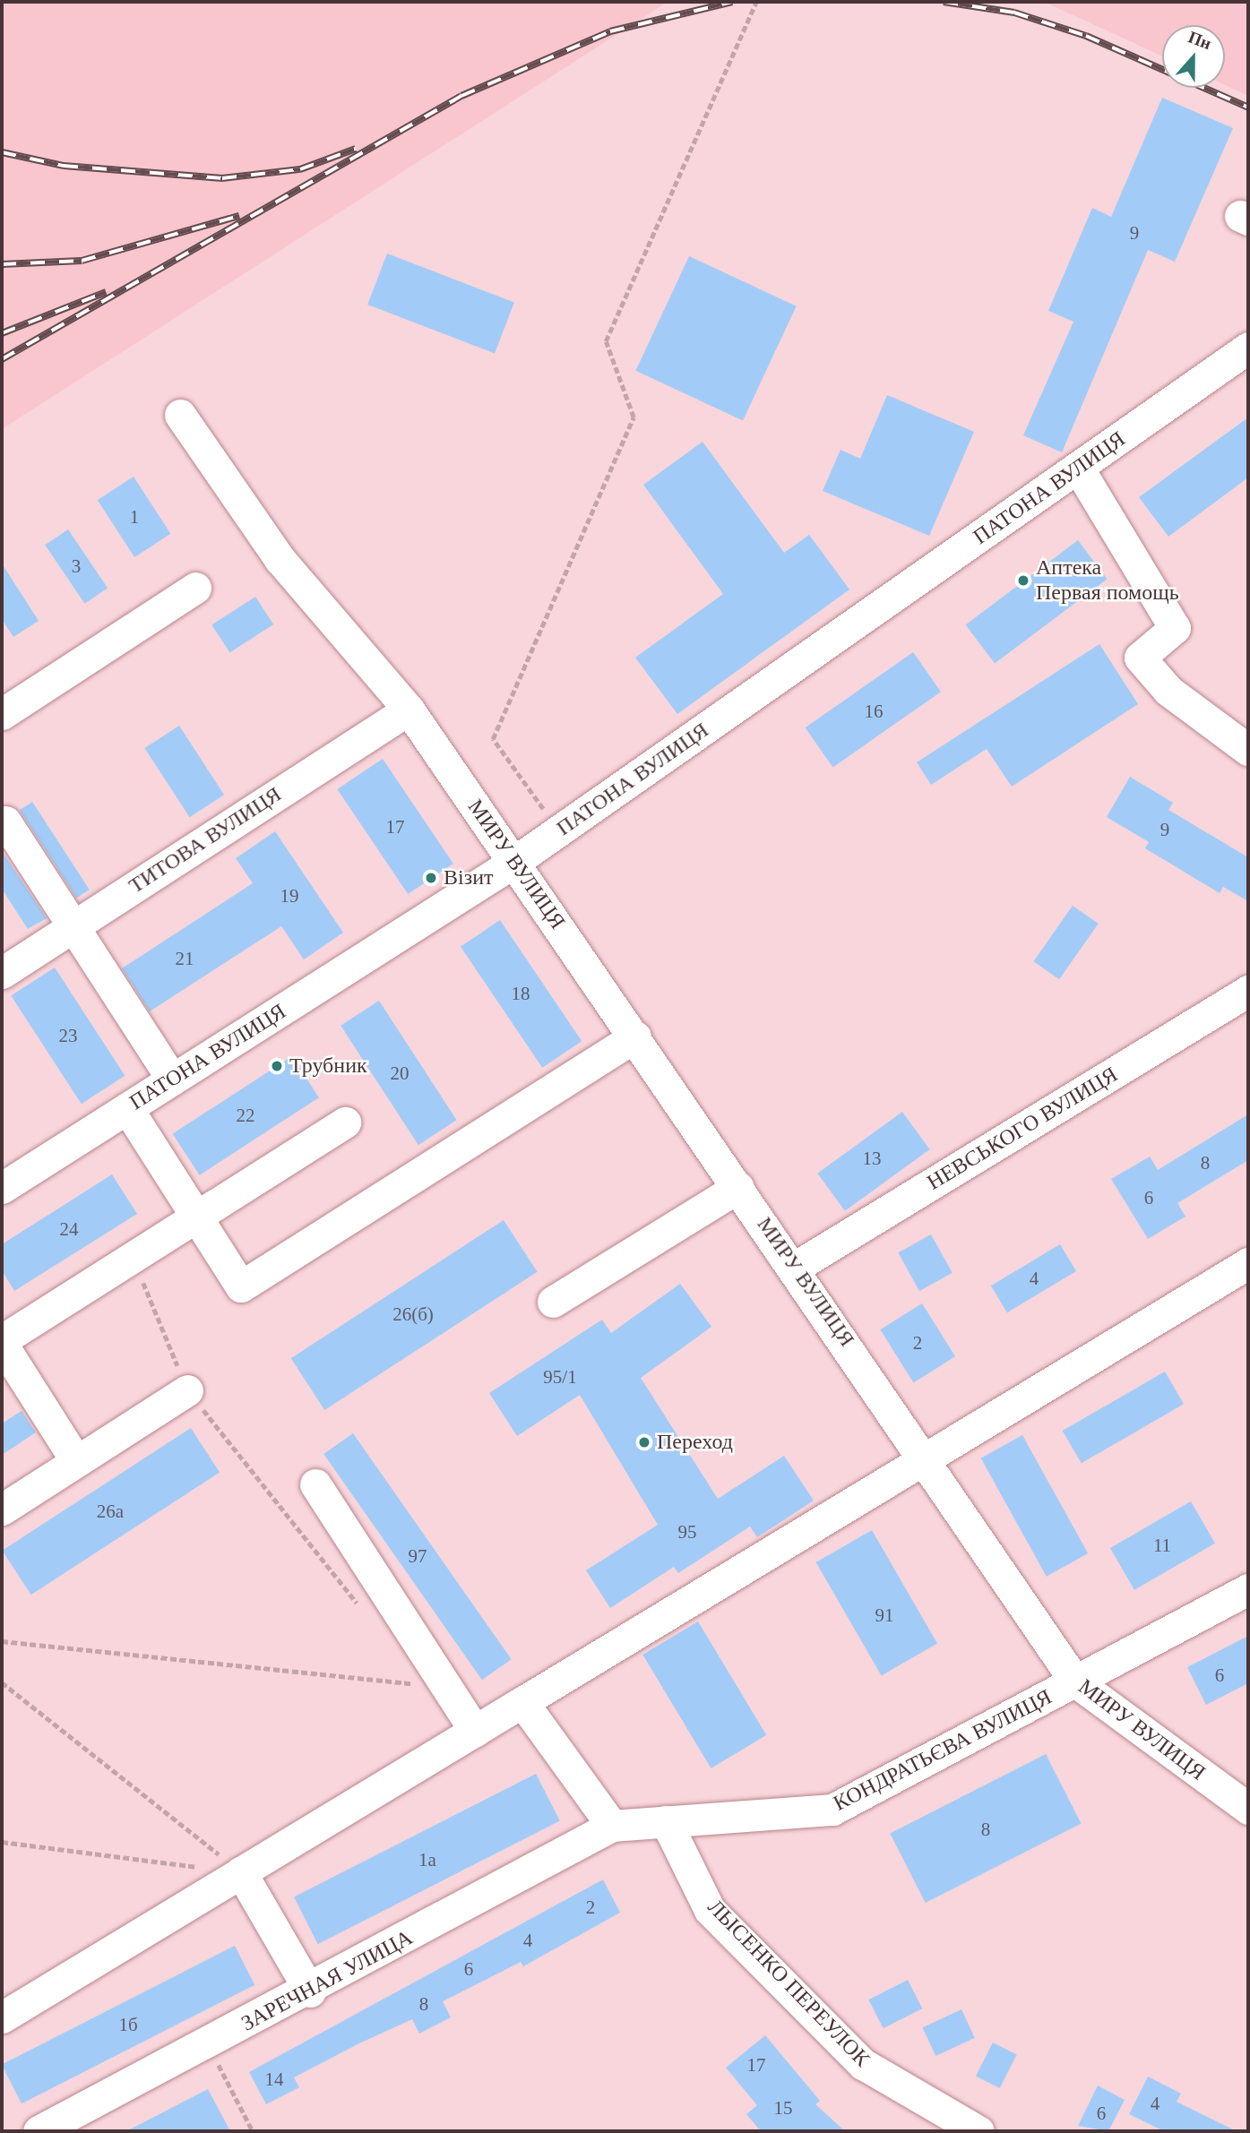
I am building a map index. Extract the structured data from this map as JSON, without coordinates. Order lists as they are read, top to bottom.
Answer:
{
  "streets": {
    "street": [
      "ПАТОНА ВУЛИЦЯ",
      "ТИТОВА ВУЛИЦЯ",
      "МИРУ ВУЛИЦЯ",
      "НЕВСЬКОГО ВУЛИЦЯ",
      "КОНДРАТЬЄВА ВУЛИЦЯ",
      "ЗАРЕЧНАЯ УЛИЦА",
      "ЛЫСЕНКО ПЕРЕУЛОК"
    ]
  },
  "crossings": [
    ["ПАТОНА ВУЛИЦЯ", "МИРУ ВУЛИЦЯ"],
    ["ТИТОВА ВУЛИЦЯ", "МИРУ ВУЛИЦЯ"],
    ["МИРУ ВУЛИЦЯ", "НЕВСЬКОГО ВУЛИЦЯ"],
    ["МИРУ ВУЛИЦЯ", "КОНДРАТЬЄВА ВУЛИЦЯ"],
    ["КОНДРАТЬЄВА ВУЛИЦЯ", "ЗАРЕЧНАЯ УЛИЦА"],
    ["КОНДРАТЬЄВА ВУЛИЦЯ", "ЛЫСЕНКО ПЕРЕУЛОК"]
  ],
  "places": [
    "Аптека Первая помощь",
    "Візит",
    "Трубник",
    "Переход"
  ],
  "house_numbers": [
    "9",
    "1",
    "3",
    "16",
    "17",
    "9",
    "19",
    "21",
    "18",
    "23",
    "20",
    "22",
    "13",
    "8",
    "6",
    "24",
    "4",
    "26(б)",
    "2",
    "95/1",
    "26а",
    "95",
    "11",
    "97",
    "91",
    "6",
    "8",
    "1а",
    "2",
    "4",
    "6",
    "8",
    "1б",
    "17",
    "14",
    "4",
    "15",
    "6"
  ],
  "north": "top"
}
